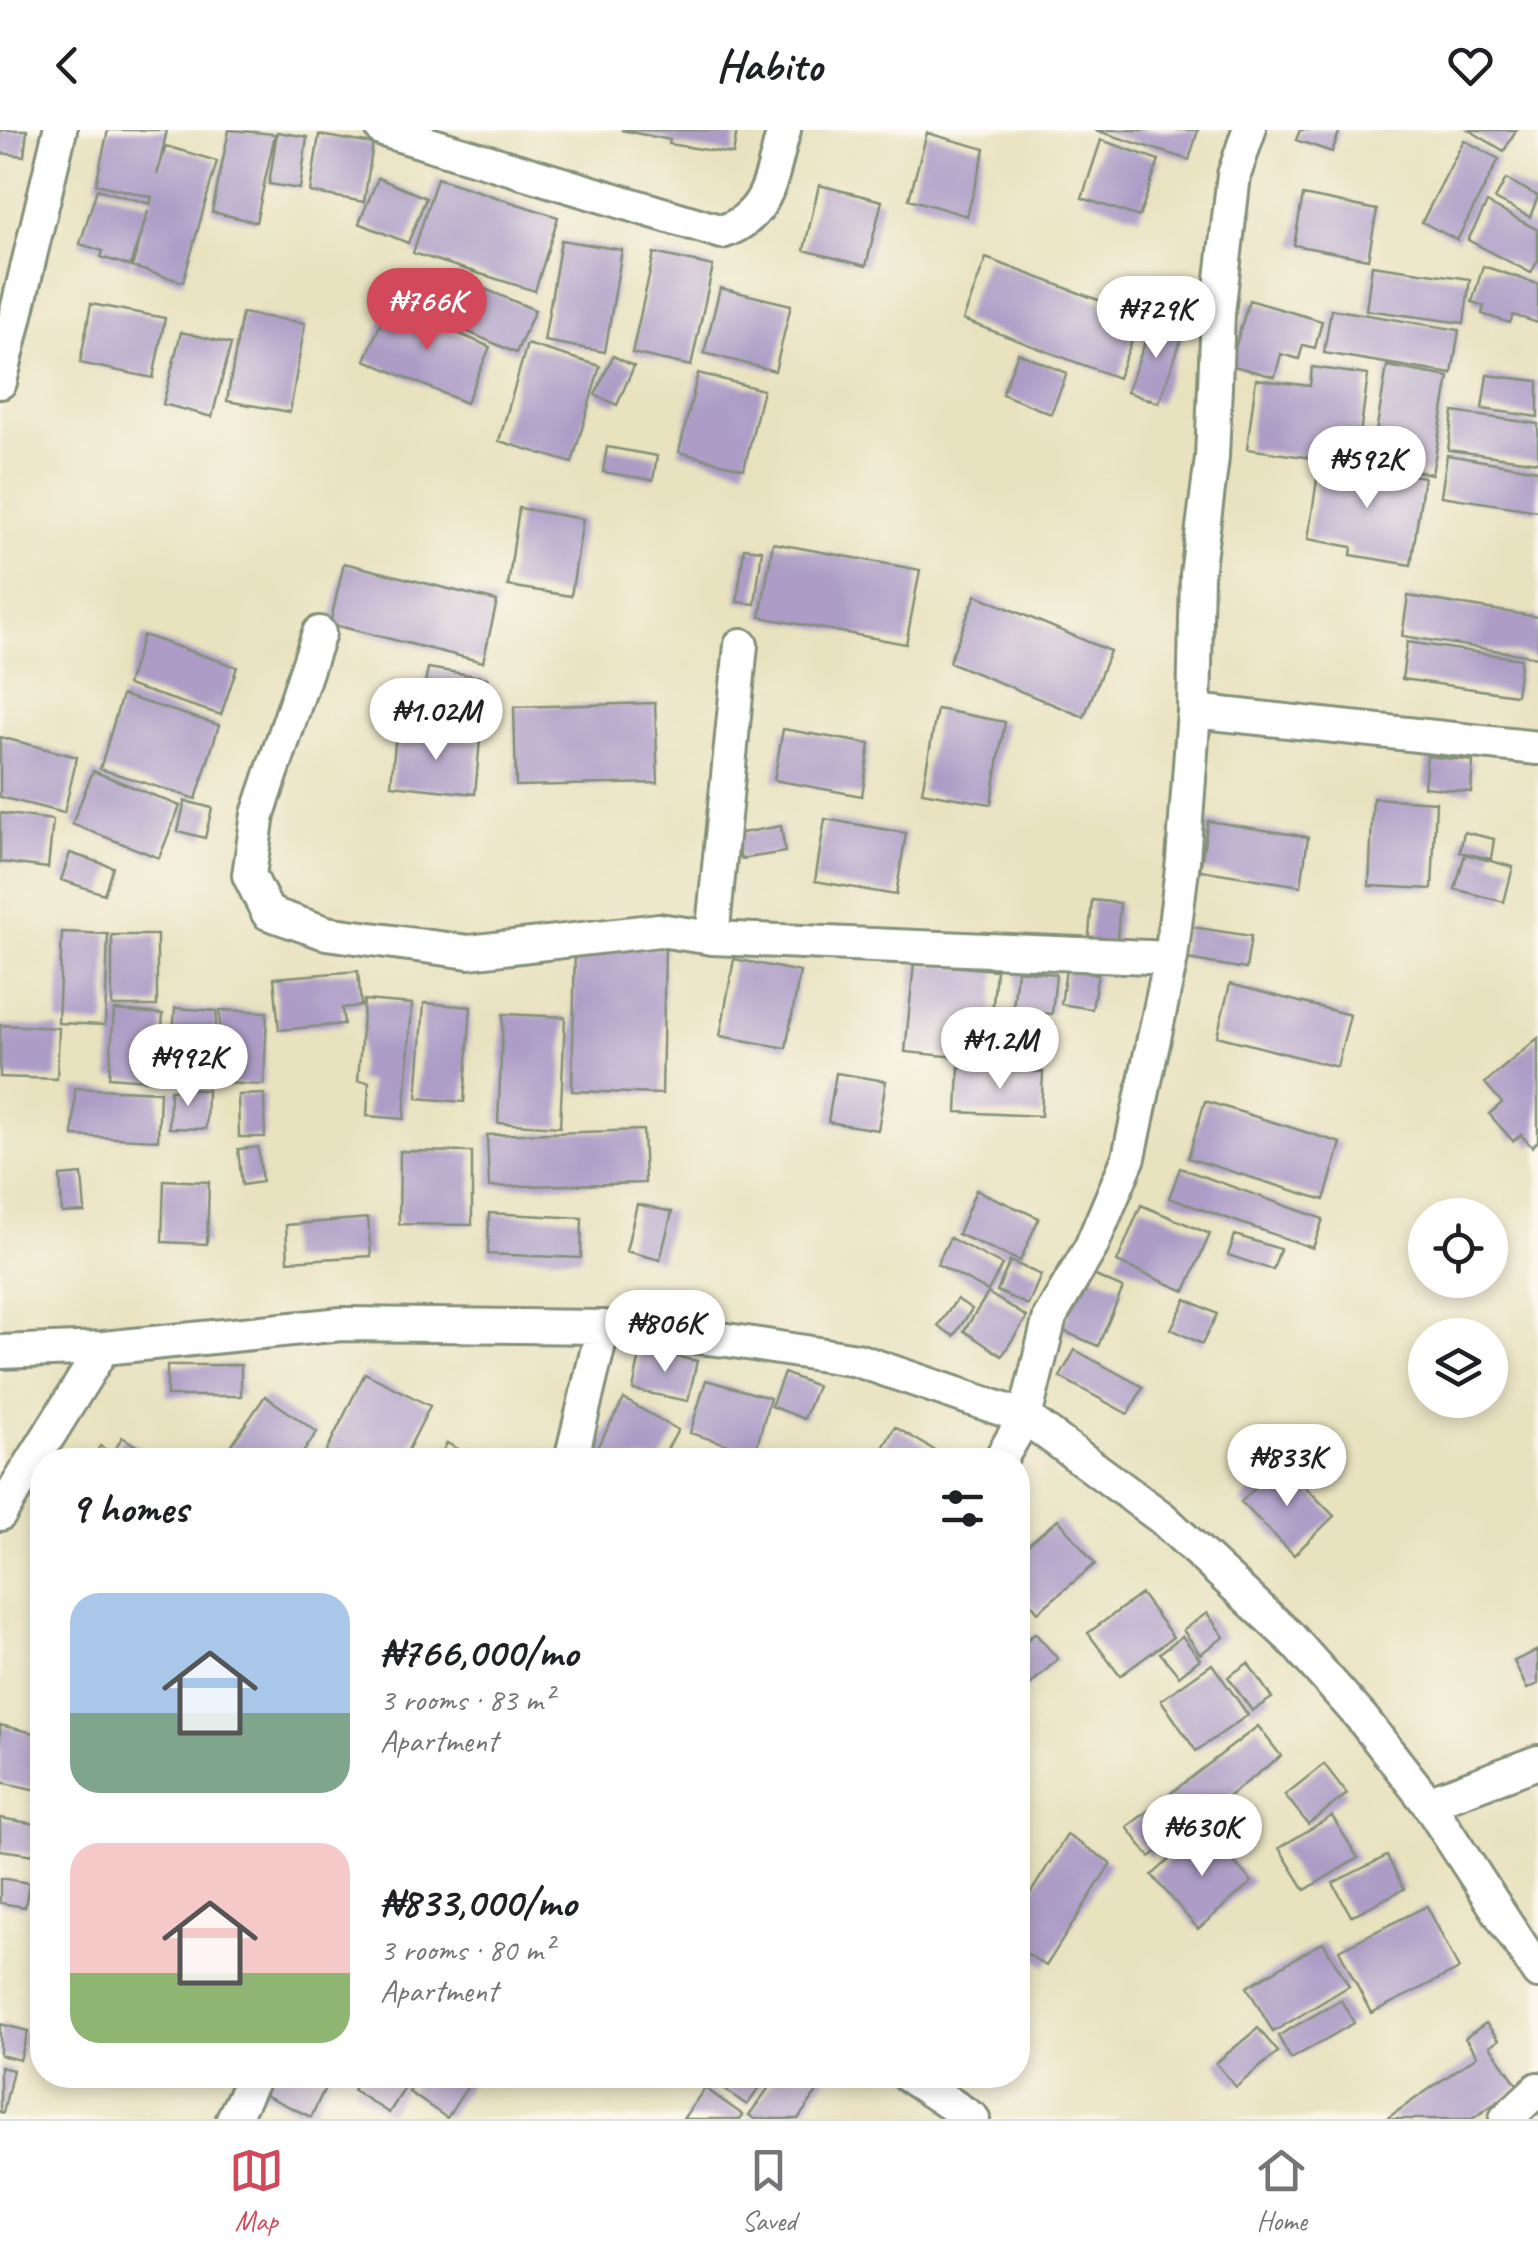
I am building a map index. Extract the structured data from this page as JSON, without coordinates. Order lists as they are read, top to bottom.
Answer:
{
  "page": {
    "header": "Habito",
    "price": [
      "₦766K",
      "₦729K",
      "₦592K",
      "₦1.02M",
      "₦1.2M",
      "₦992K",
      "₦806K",
      "₦833K",
      "₦630K"
    ],
    "heading": "9 homes",
    "list": [
      {
        "name": "₦766,000/mo",
        "note": "3 rooms · 83 m² · Apartment"
      },
      {
        "name": "₦833,000/mo",
        "note": "3 rooms · 80 m² · Apartment"
      }
    ],
    "tabs": ["Map", "Saved", "Home"]
  }
}
